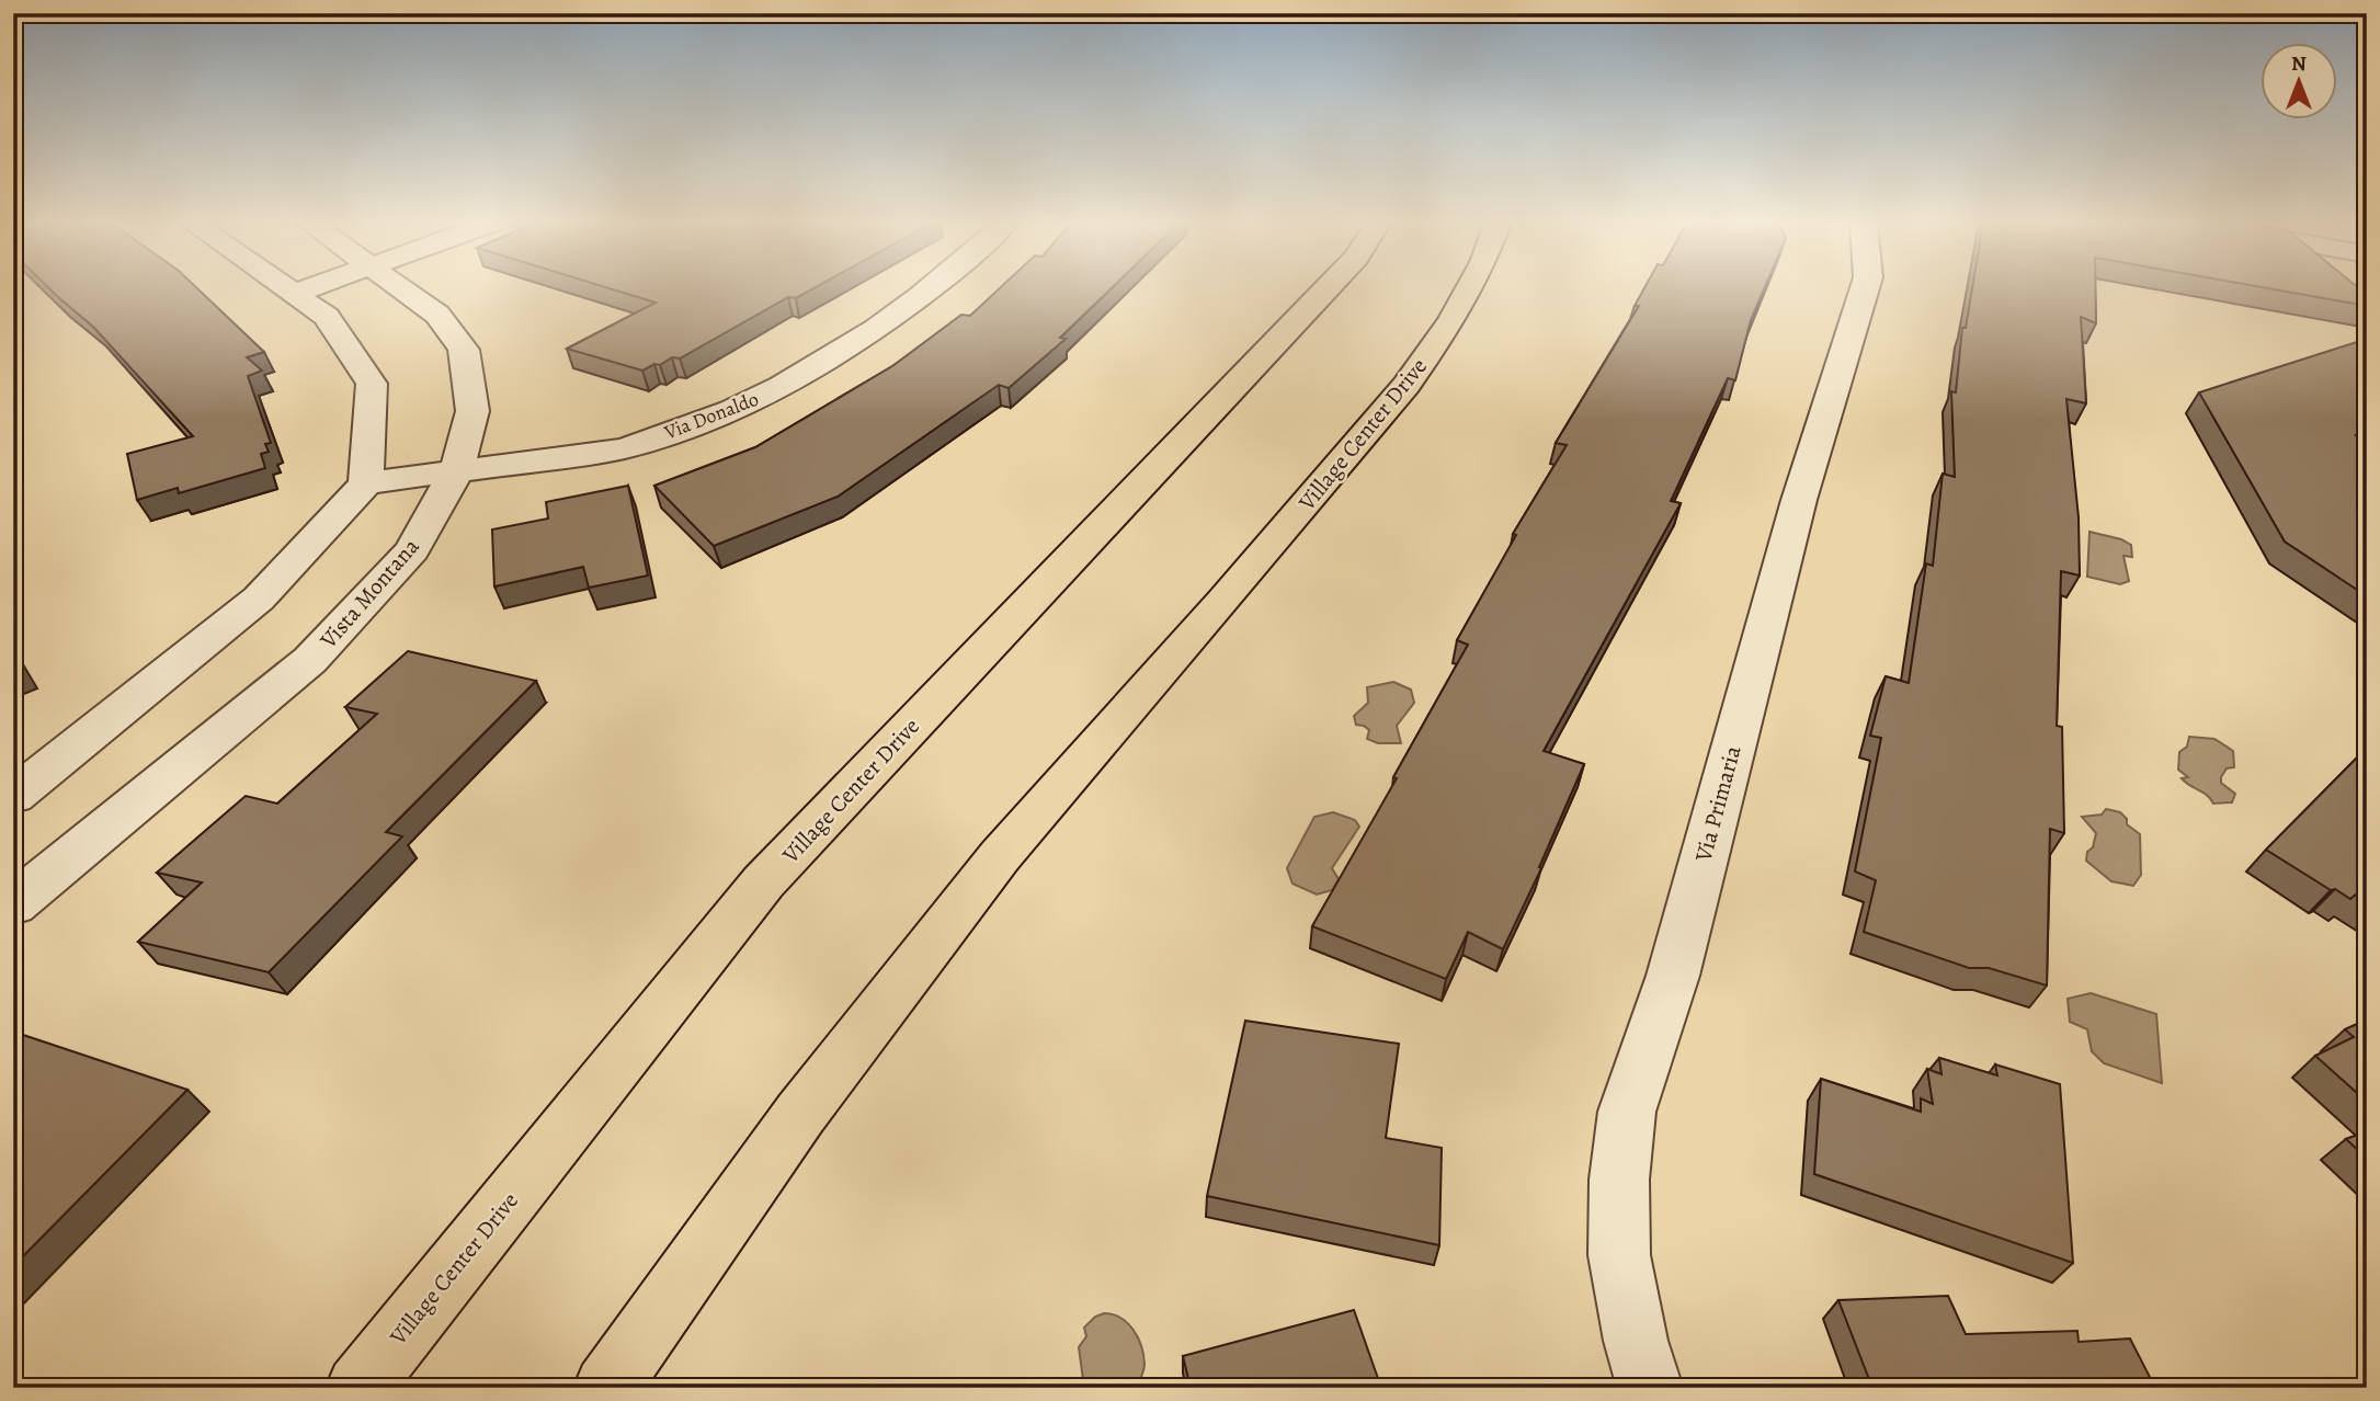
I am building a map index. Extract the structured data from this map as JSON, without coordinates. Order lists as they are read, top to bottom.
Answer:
{
  "streets": {
    "main road": ["Village Center Drive"],
    "street": ["Via Donaldo", "Vista Montana", "Via Primaria"]
  },
  "crossings": [
    ["Via Donaldo", "Vista Montana"]
  ],
  "north": "top"
}
